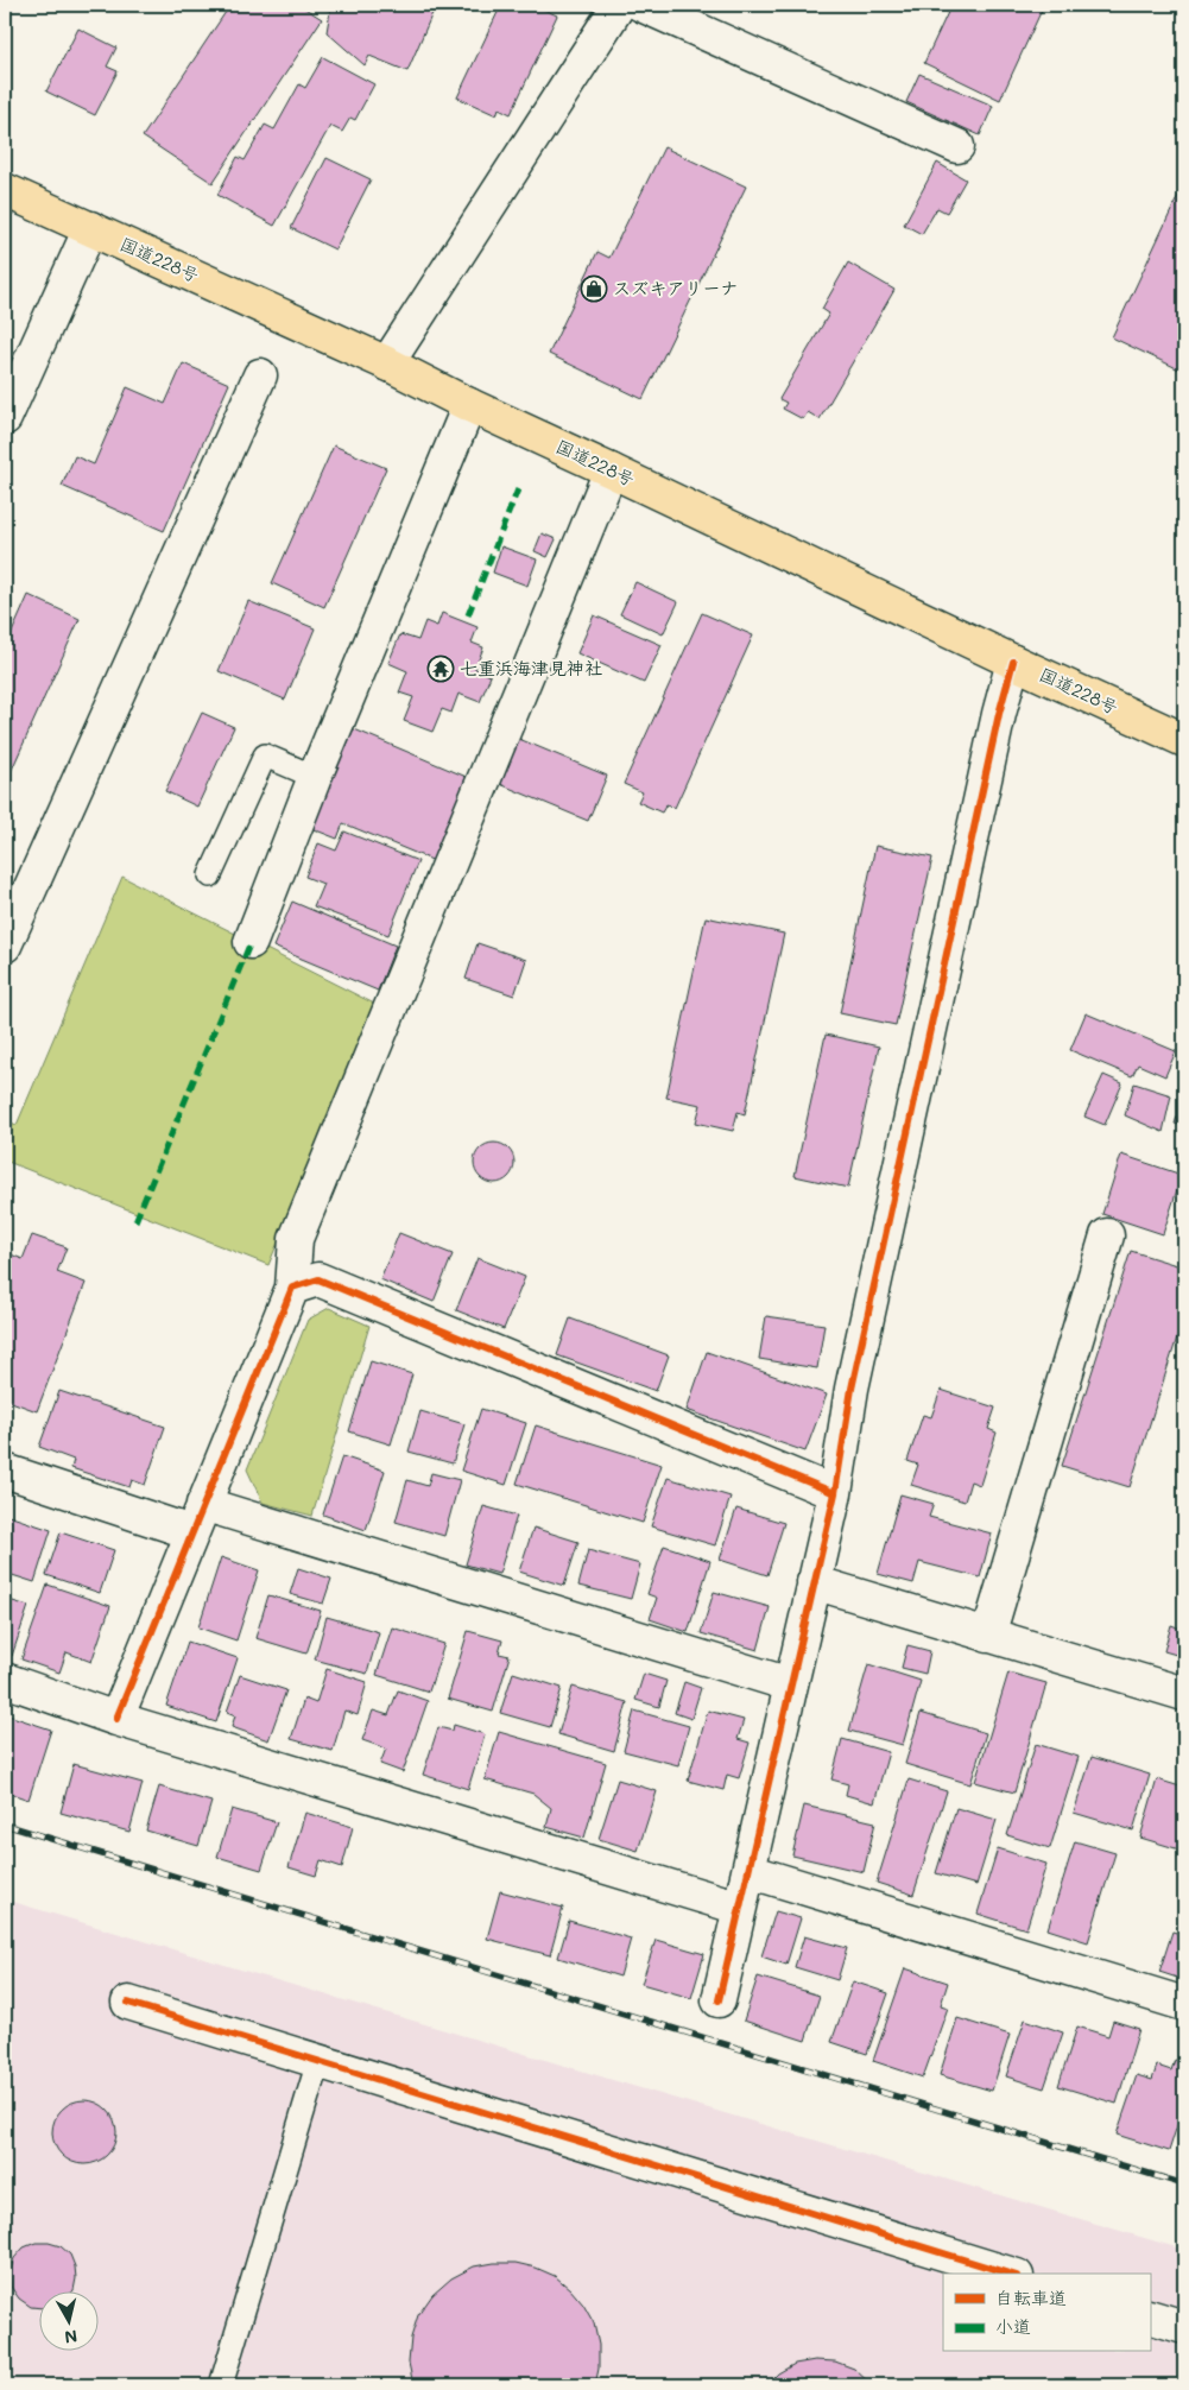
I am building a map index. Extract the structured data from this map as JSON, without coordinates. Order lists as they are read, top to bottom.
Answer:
{
  "streets": {
    "highway": ["国道228号"]
  },
  "places": {
    "shop": ["スズキアリーナ"],
    "temple": ["七重浜海津見神社"]
  },
  "legend": ["自転車道", "小道"],
  "north": "bottom"
}
